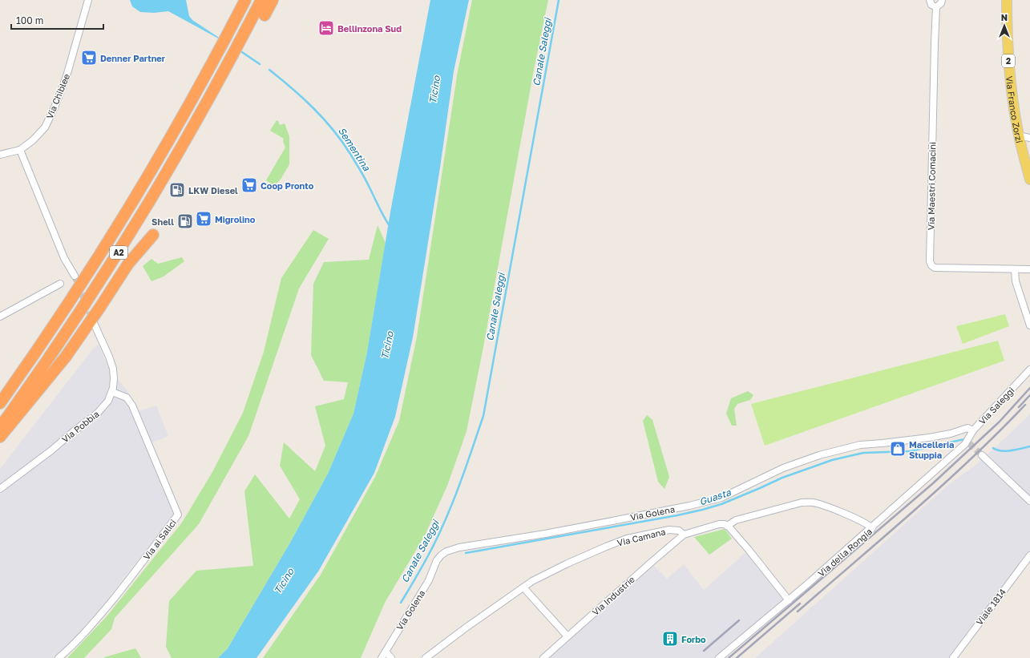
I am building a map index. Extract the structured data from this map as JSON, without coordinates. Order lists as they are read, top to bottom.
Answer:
{
  "streets": {
    "highway": ["A2"],
    "main road": ["2", "Via Franco Zorzi"],
    "street": [
      "Via Chiblee",
      "Via Maestri Comacini",
      "Via Saleggi",
      "Via Pobbia",
      "Via Golena",
      "Via Camana",
      "Via ai Salici",
      "Via della Rongia",
      "Via Industrie",
      "Viale 1814"
    ]
  },
  "crossings": [
    ["Via Saleggi", "Via Golena"],
    ["Via Saleggi", "Via della Rongia"],
    ["Via Pobbia", "Via ai Salici"],
    ["Via Camana", "Via Industrie"]
  ],
  "water": [
    "Canale Saleggi",
    "Ticino",
    "Sementina",
    "Guasta"
  ],
  "places": {
    "hotel": ["Bellinzona Sud"],
    "supermarket": ["Denner Partner", "Coop Pronto", "Migrolino"],
    "fuel station": ["LKW Diesel", "Shell"],
    "shop": ["Macelleria Stuppia"],
    "building": ["Forbo"]
  },
  "scale_bar": "100 m",
  "north": "top"
}
